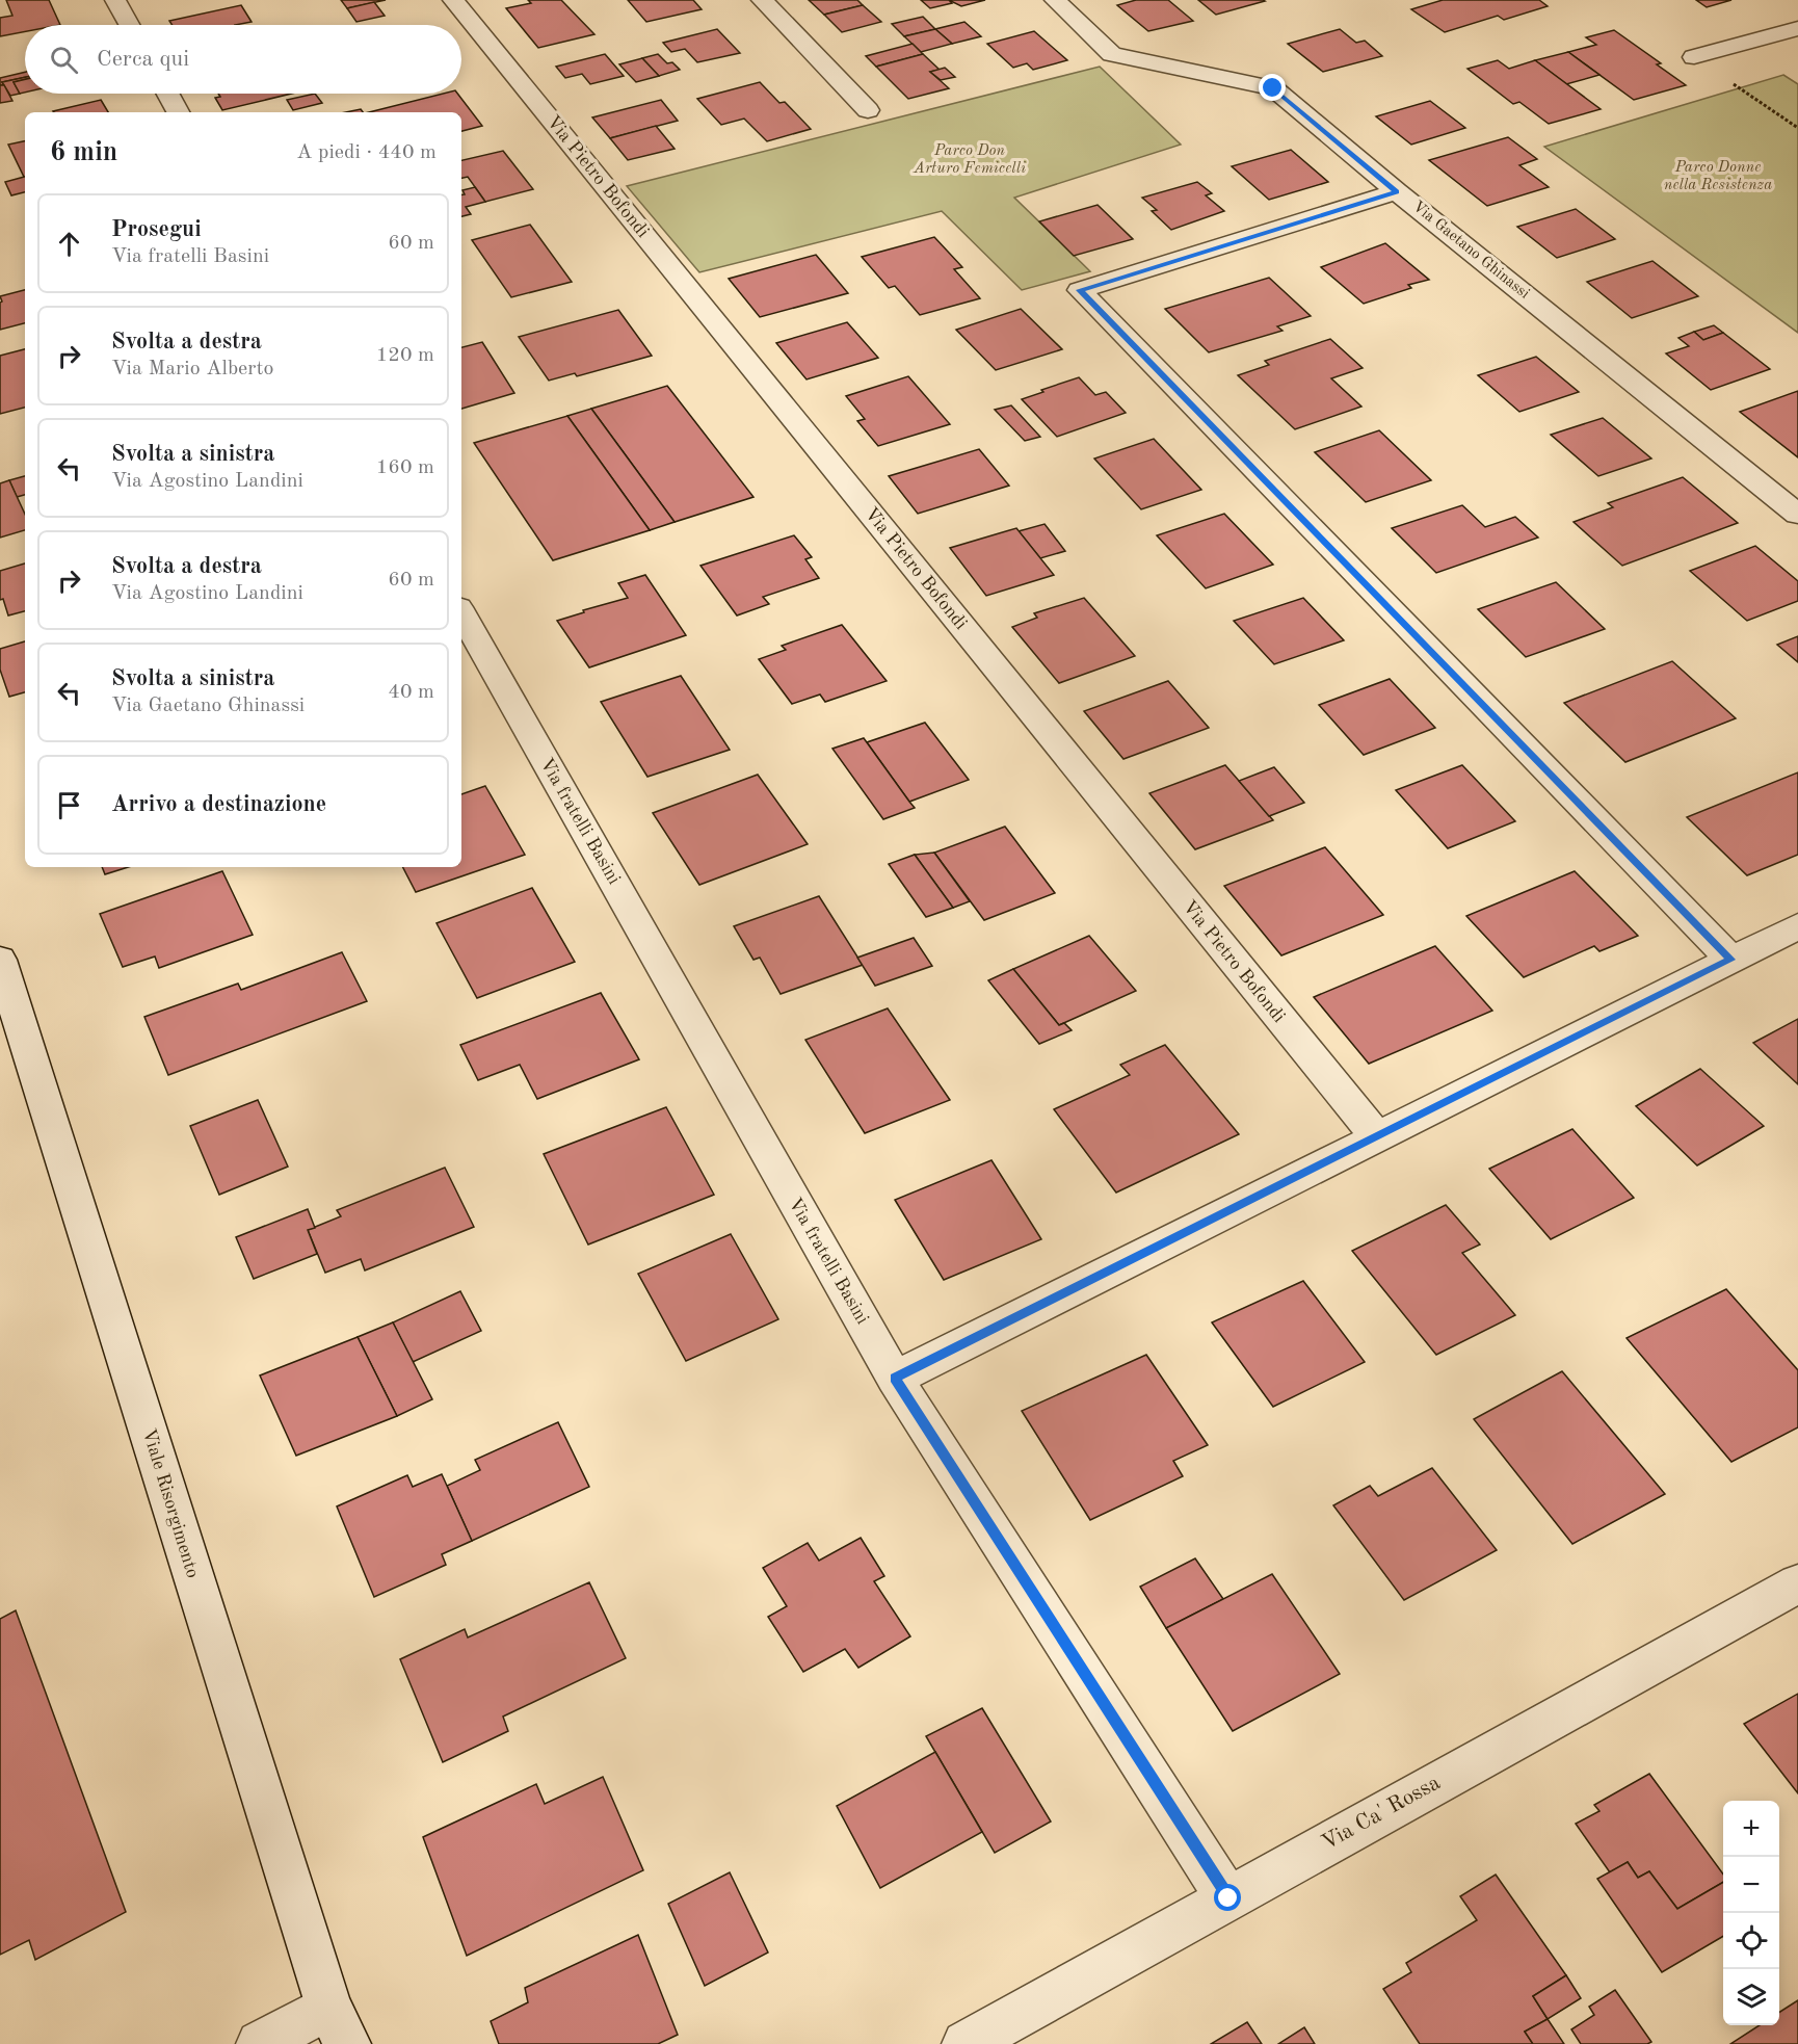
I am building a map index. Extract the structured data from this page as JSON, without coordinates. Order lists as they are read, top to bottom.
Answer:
{
  "streets": {
    "street": [
      "Via Pietro Bofondi",
      "Via Gaetano Ghinassi",
      "Via fratelli Basini",
      "Viale Risorgimento",
      "Via Ca' Rossa"
    ]
  },
  "crossings": [
    ["Via fratelli Basini", "Via Ca' Rossa"]
  ],
  "parks": ["Parco Don Arturo Femicelli", "Parco Donne nella Resistenza"],
  "page": {
    "search": "Cerca qui",
    "heading": ["6 min", "A piedi · 440 m"],
    "list": [
      ["Prosegui", "Via fratelli Basini", "60 m"],
      ["Svolta a destra", "Via Mario Alberto", "120 m"],
      ["Svolta a sinistra", "Via Agostino Landini", "160 m"],
      ["Svolta a destra", "Via Agostino Landini", "60 m"],
      ["Svolta a sinistra", "Via Gaetano Ghinassi", "40 m"],
      "Arrivo a destinazione"
    ],
    "map_buttons": ["+", "−"]
  }
}
